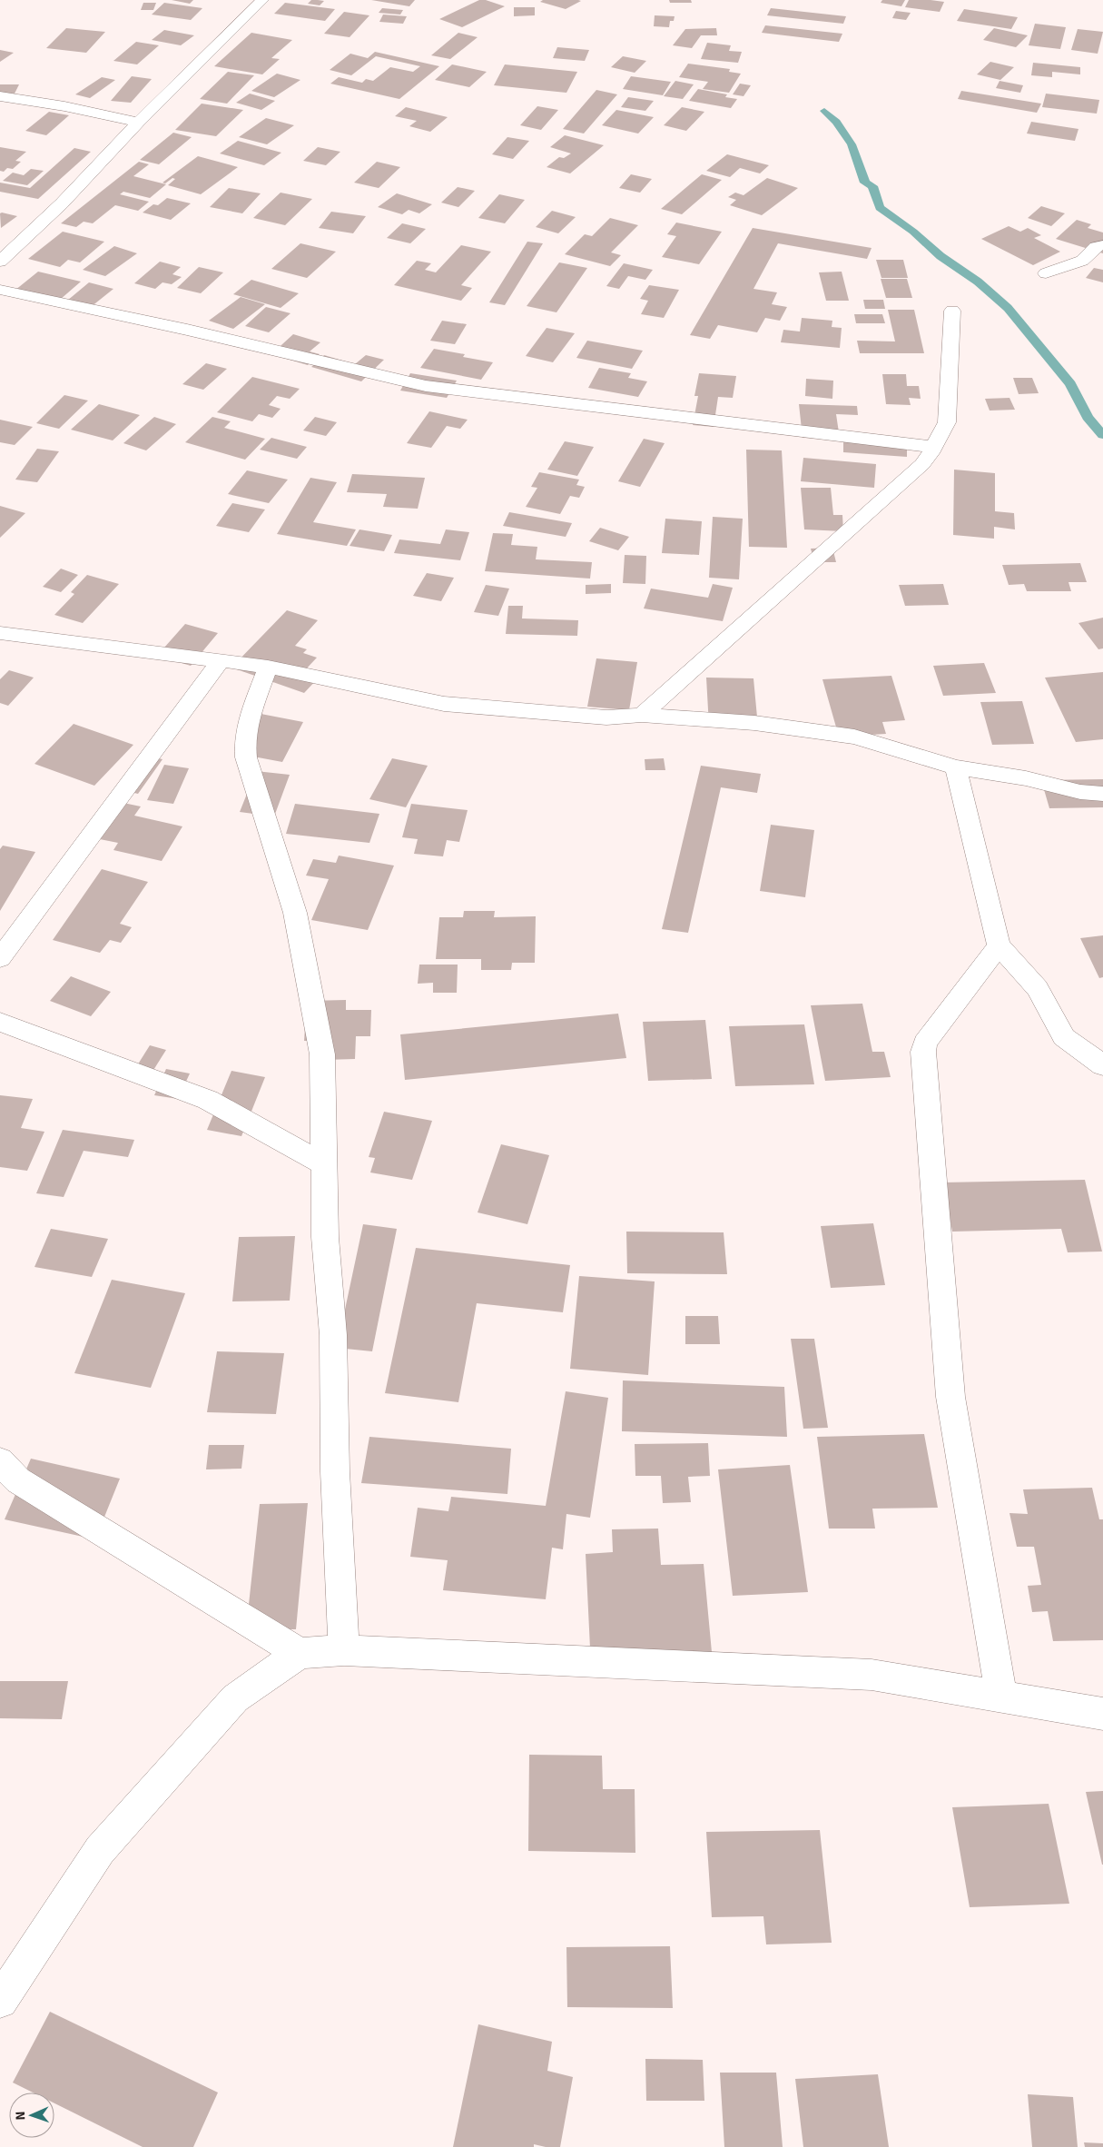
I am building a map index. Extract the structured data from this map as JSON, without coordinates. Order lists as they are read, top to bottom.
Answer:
{
  "north": "left"
}
